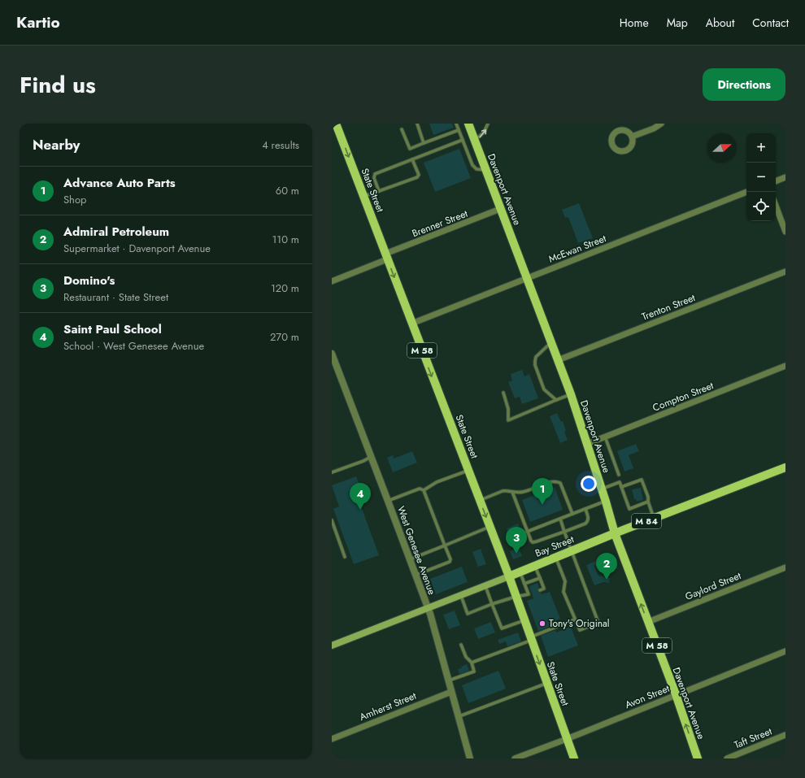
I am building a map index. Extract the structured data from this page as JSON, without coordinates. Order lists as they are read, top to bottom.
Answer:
{
  "streets": {
    "main road": [
      "Davenport Avenue",
      "State Street",
      "M 58",
      "M 84",
      "Bay Street"
    ],
    "street": [
      "Brenner Street",
      "McEwan Street",
      "Trenton Street",
      "Compton Street",
      "West Genesee Avenue",
      "Gaylord Street",
      "Avon Street",
      "Amherst Street",
      "Taft Street"
    ]
  },
  "crossings": [
    ["Davenport Avenue", "Brenner Street"],
    ["Davenport Avenue", "McEwan Street"],
    ["Davenport Avenue", "Trenton Street"],
    ["Davenport Avenue", "Compton Street"],
    ["Davenport Avenue", "Bay Street"],
    ["Davenport Avenue", "Gaylord Street"],
    ["Davenport Avenue", "Avon Street"],
    ["State Street", "Brenner Street"],
    ["State Street", "McEwan Street"],
    ["State Street", "Bay Street"],
    ["State Street", "Avon Street"],
    ["Bay Street", "West Genesee Avenue"],
    ["West Genesee Avenue", "Amherst Street"]
  ],
  "one_way": ["State Street"],
  "places": ["Tony's Original"],
  "north": "right",
  "page": {
    "header": "Kartio",
    "nav": [
      "Home",
      "Map",
      "About",
      "Contact"
    ],
    "title": "Find us",
    "buttons": "Directions",
    "heading": ["Nearby", "4 results"],
    "map_buttons": ["+", "−"],
    "list": [
      {
        "mark": "1",
        "name": "Advance Auto Parts",
        "note": "Shop",
        "value": "60 m"
      },
      {
        "mark": "2",
        "name": "Admiral Petroleum",
        "note": "Supermarket · Davenport Avenue",
        "value": "110 m"
      },
      {
        "mark": "3",
        "name": "Domino's",
        "note": "Restaurant · State Street",
        "value": "120 m"
      },
      {
        "mark": "4",
        "name": "Saint Paul School",
        "note": "School · West Genesee Avenue",
        "value": "270 m"
      }
    ],
    "pins": [
      "1",
      "4",
      "3",
      "2"
    ]
  }
}
